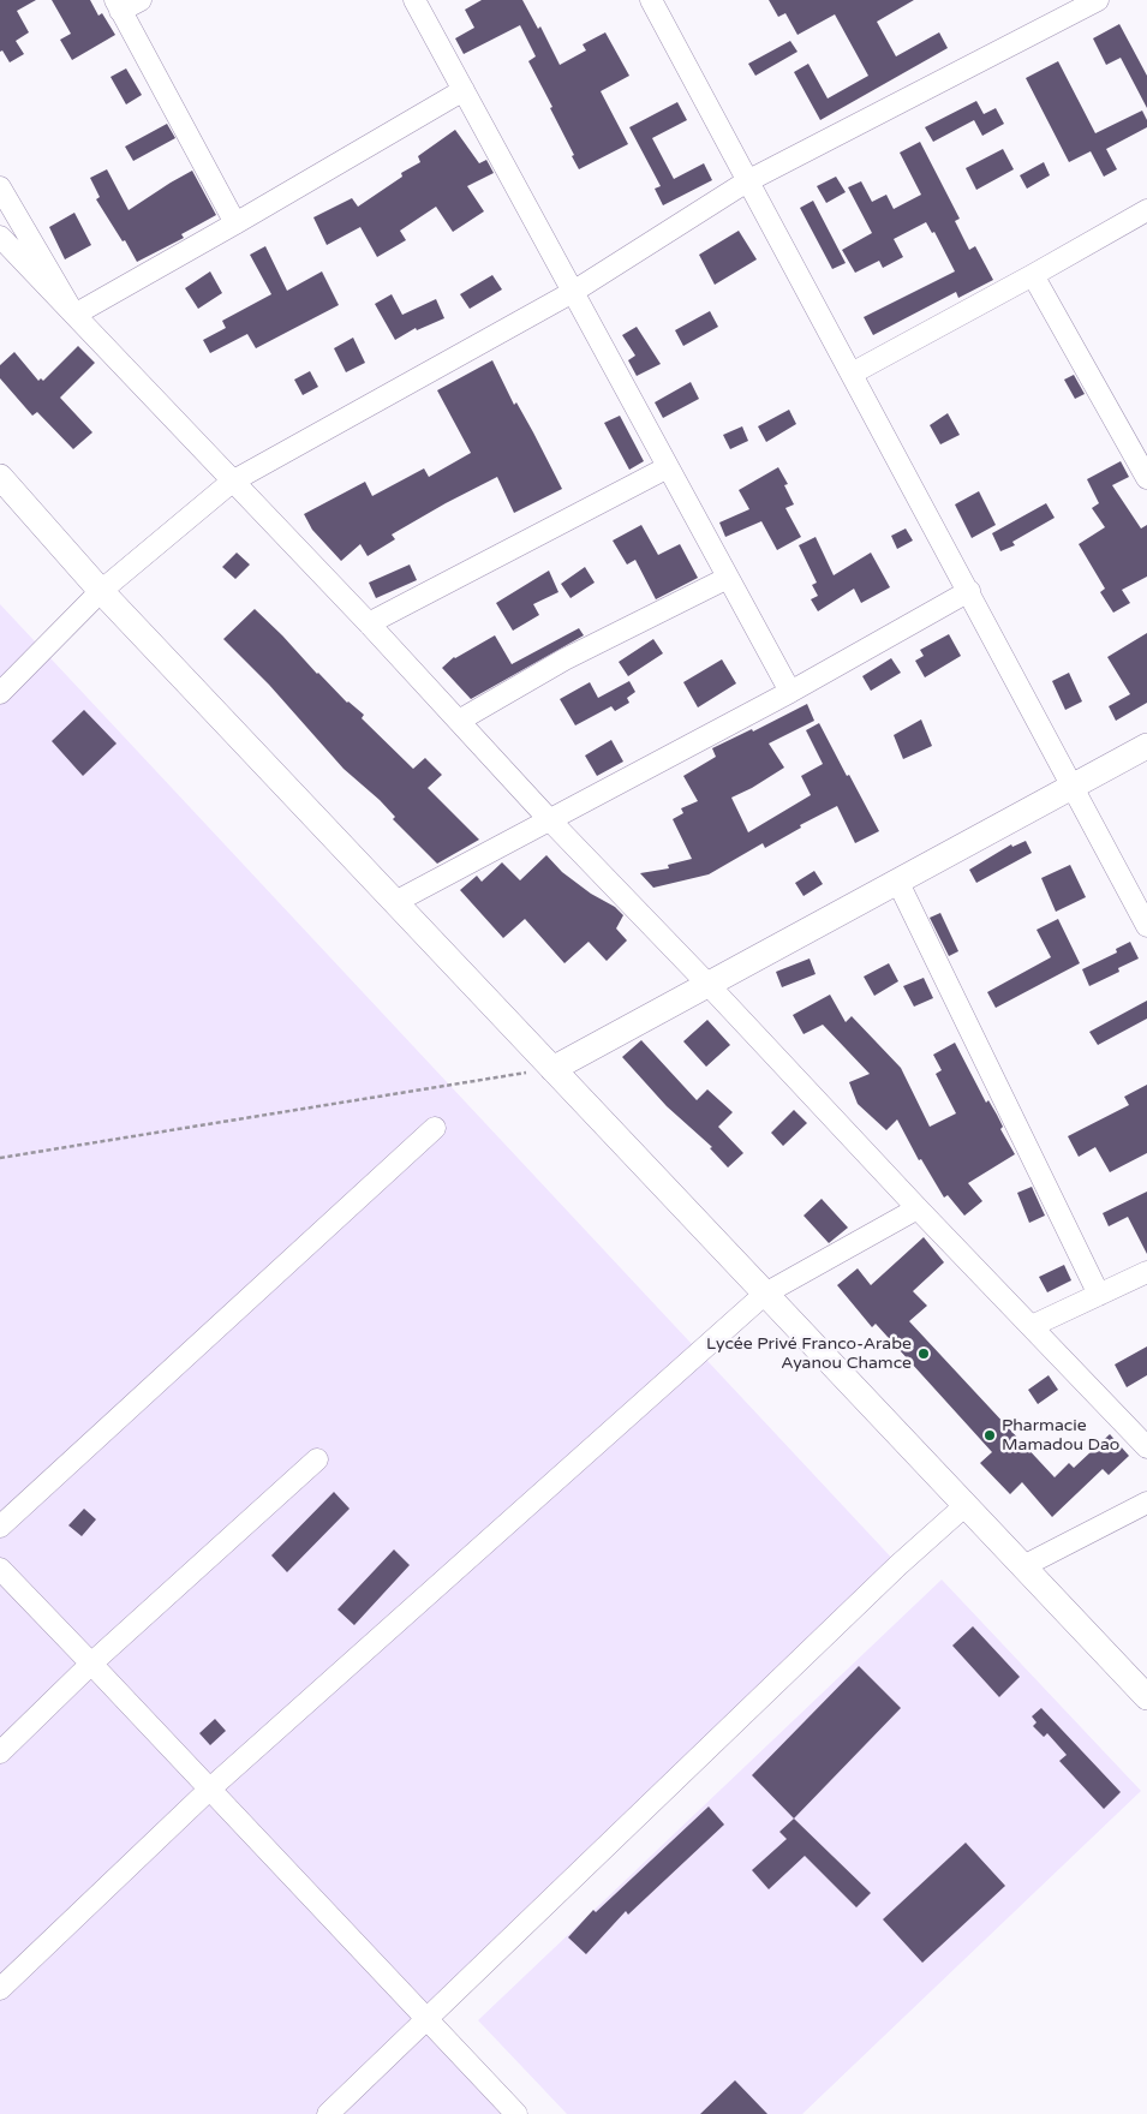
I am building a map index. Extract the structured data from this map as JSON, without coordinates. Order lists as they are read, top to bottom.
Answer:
{
  "places": ["Lycée Privé Franco-Arabe Ayanou Chamce", "Pharmacie Mamadou Dao"]
}
